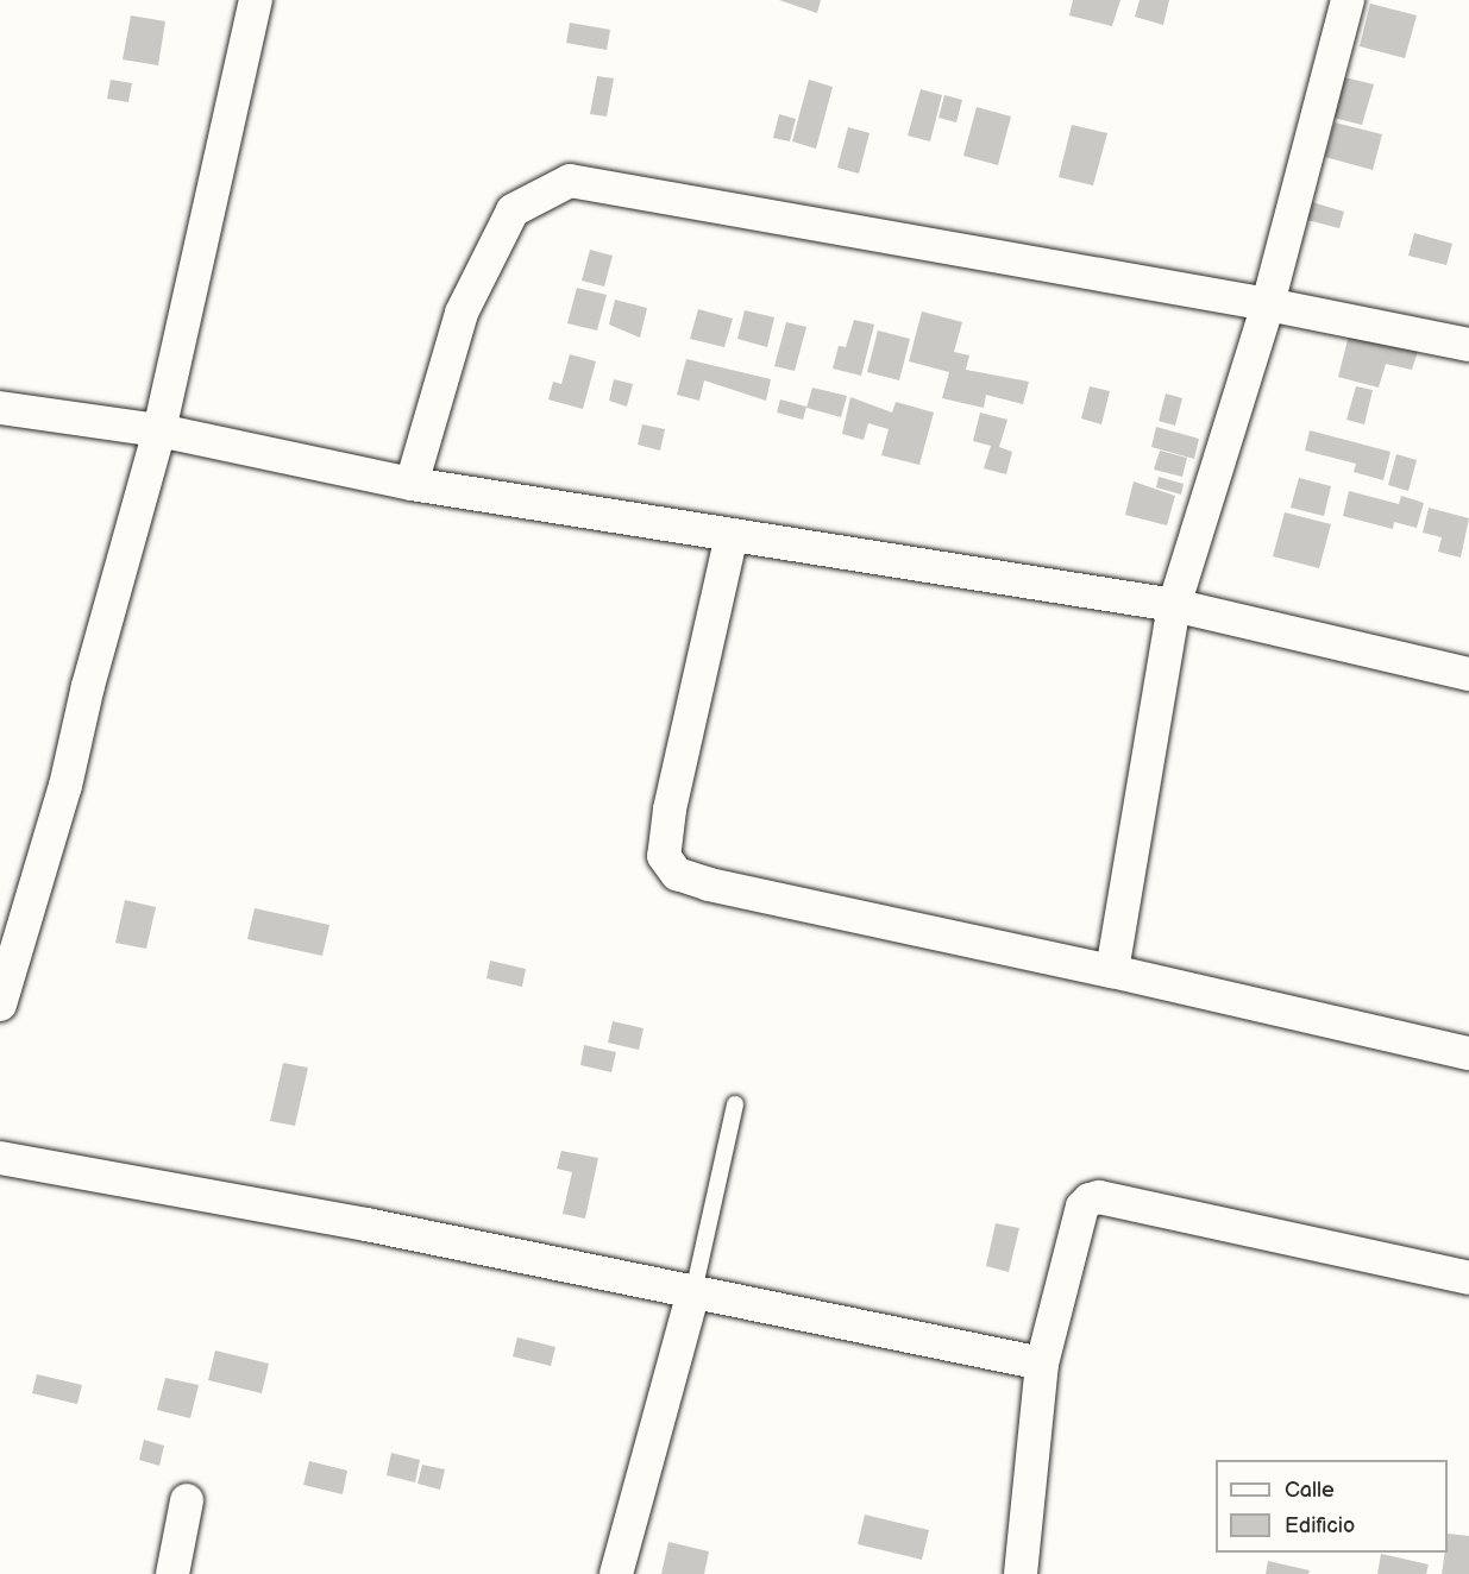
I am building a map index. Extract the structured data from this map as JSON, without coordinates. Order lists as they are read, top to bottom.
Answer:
{
  "legend": ["Calle", "Edificio"]
}
